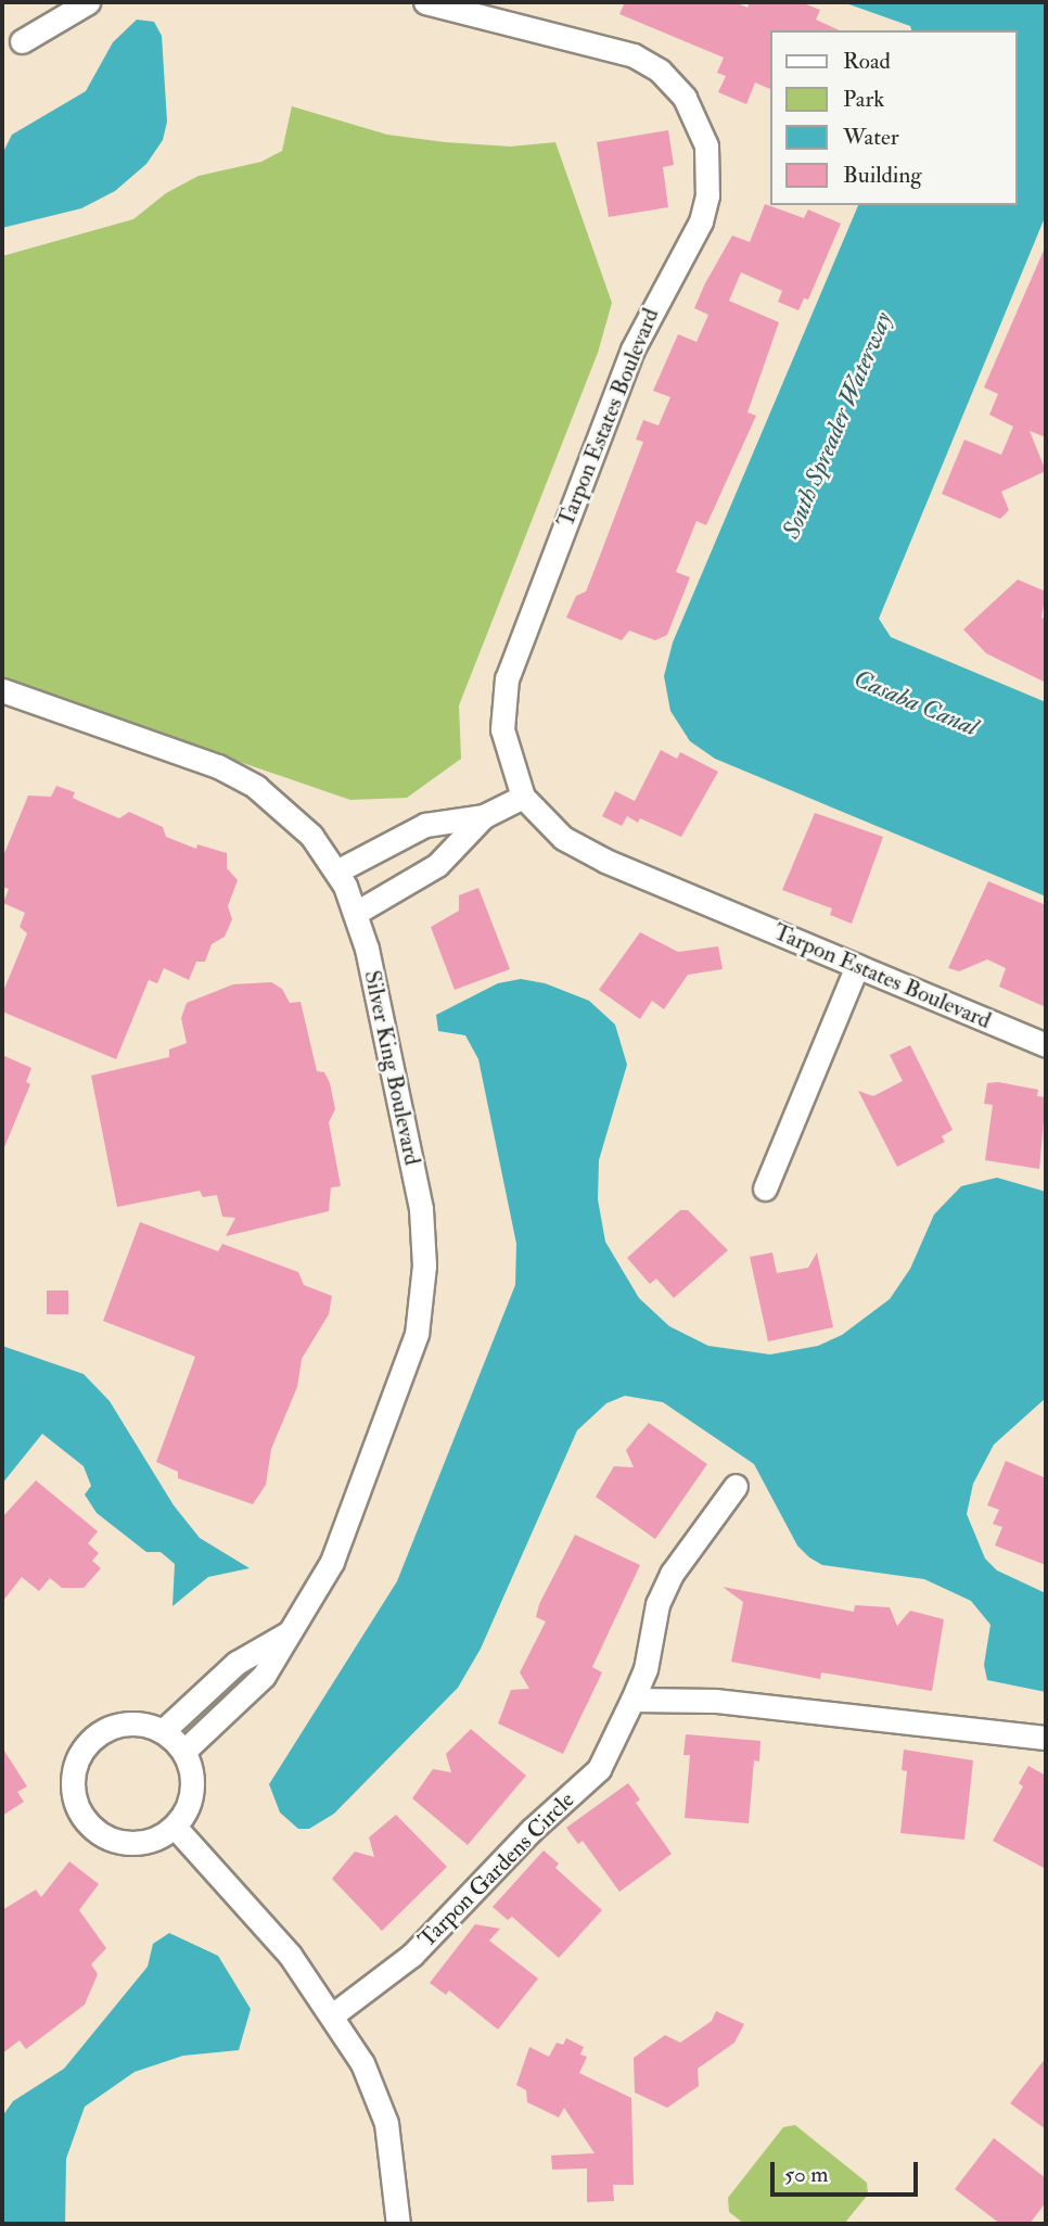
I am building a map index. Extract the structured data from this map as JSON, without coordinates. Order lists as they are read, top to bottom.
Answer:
{
  "streets": {
    "street": ["Tarpon Estates Boulevard", "Silver King Boulevard", "Tarpon Gardens Circle"]
  },
  "water": ["South Spreader Waterway", "Casaba Canal"],
  "legend": [
    "Road",
    "Park",
    "Water",
    "Building"
  ],
  "scale_bar": "50 m"
}
